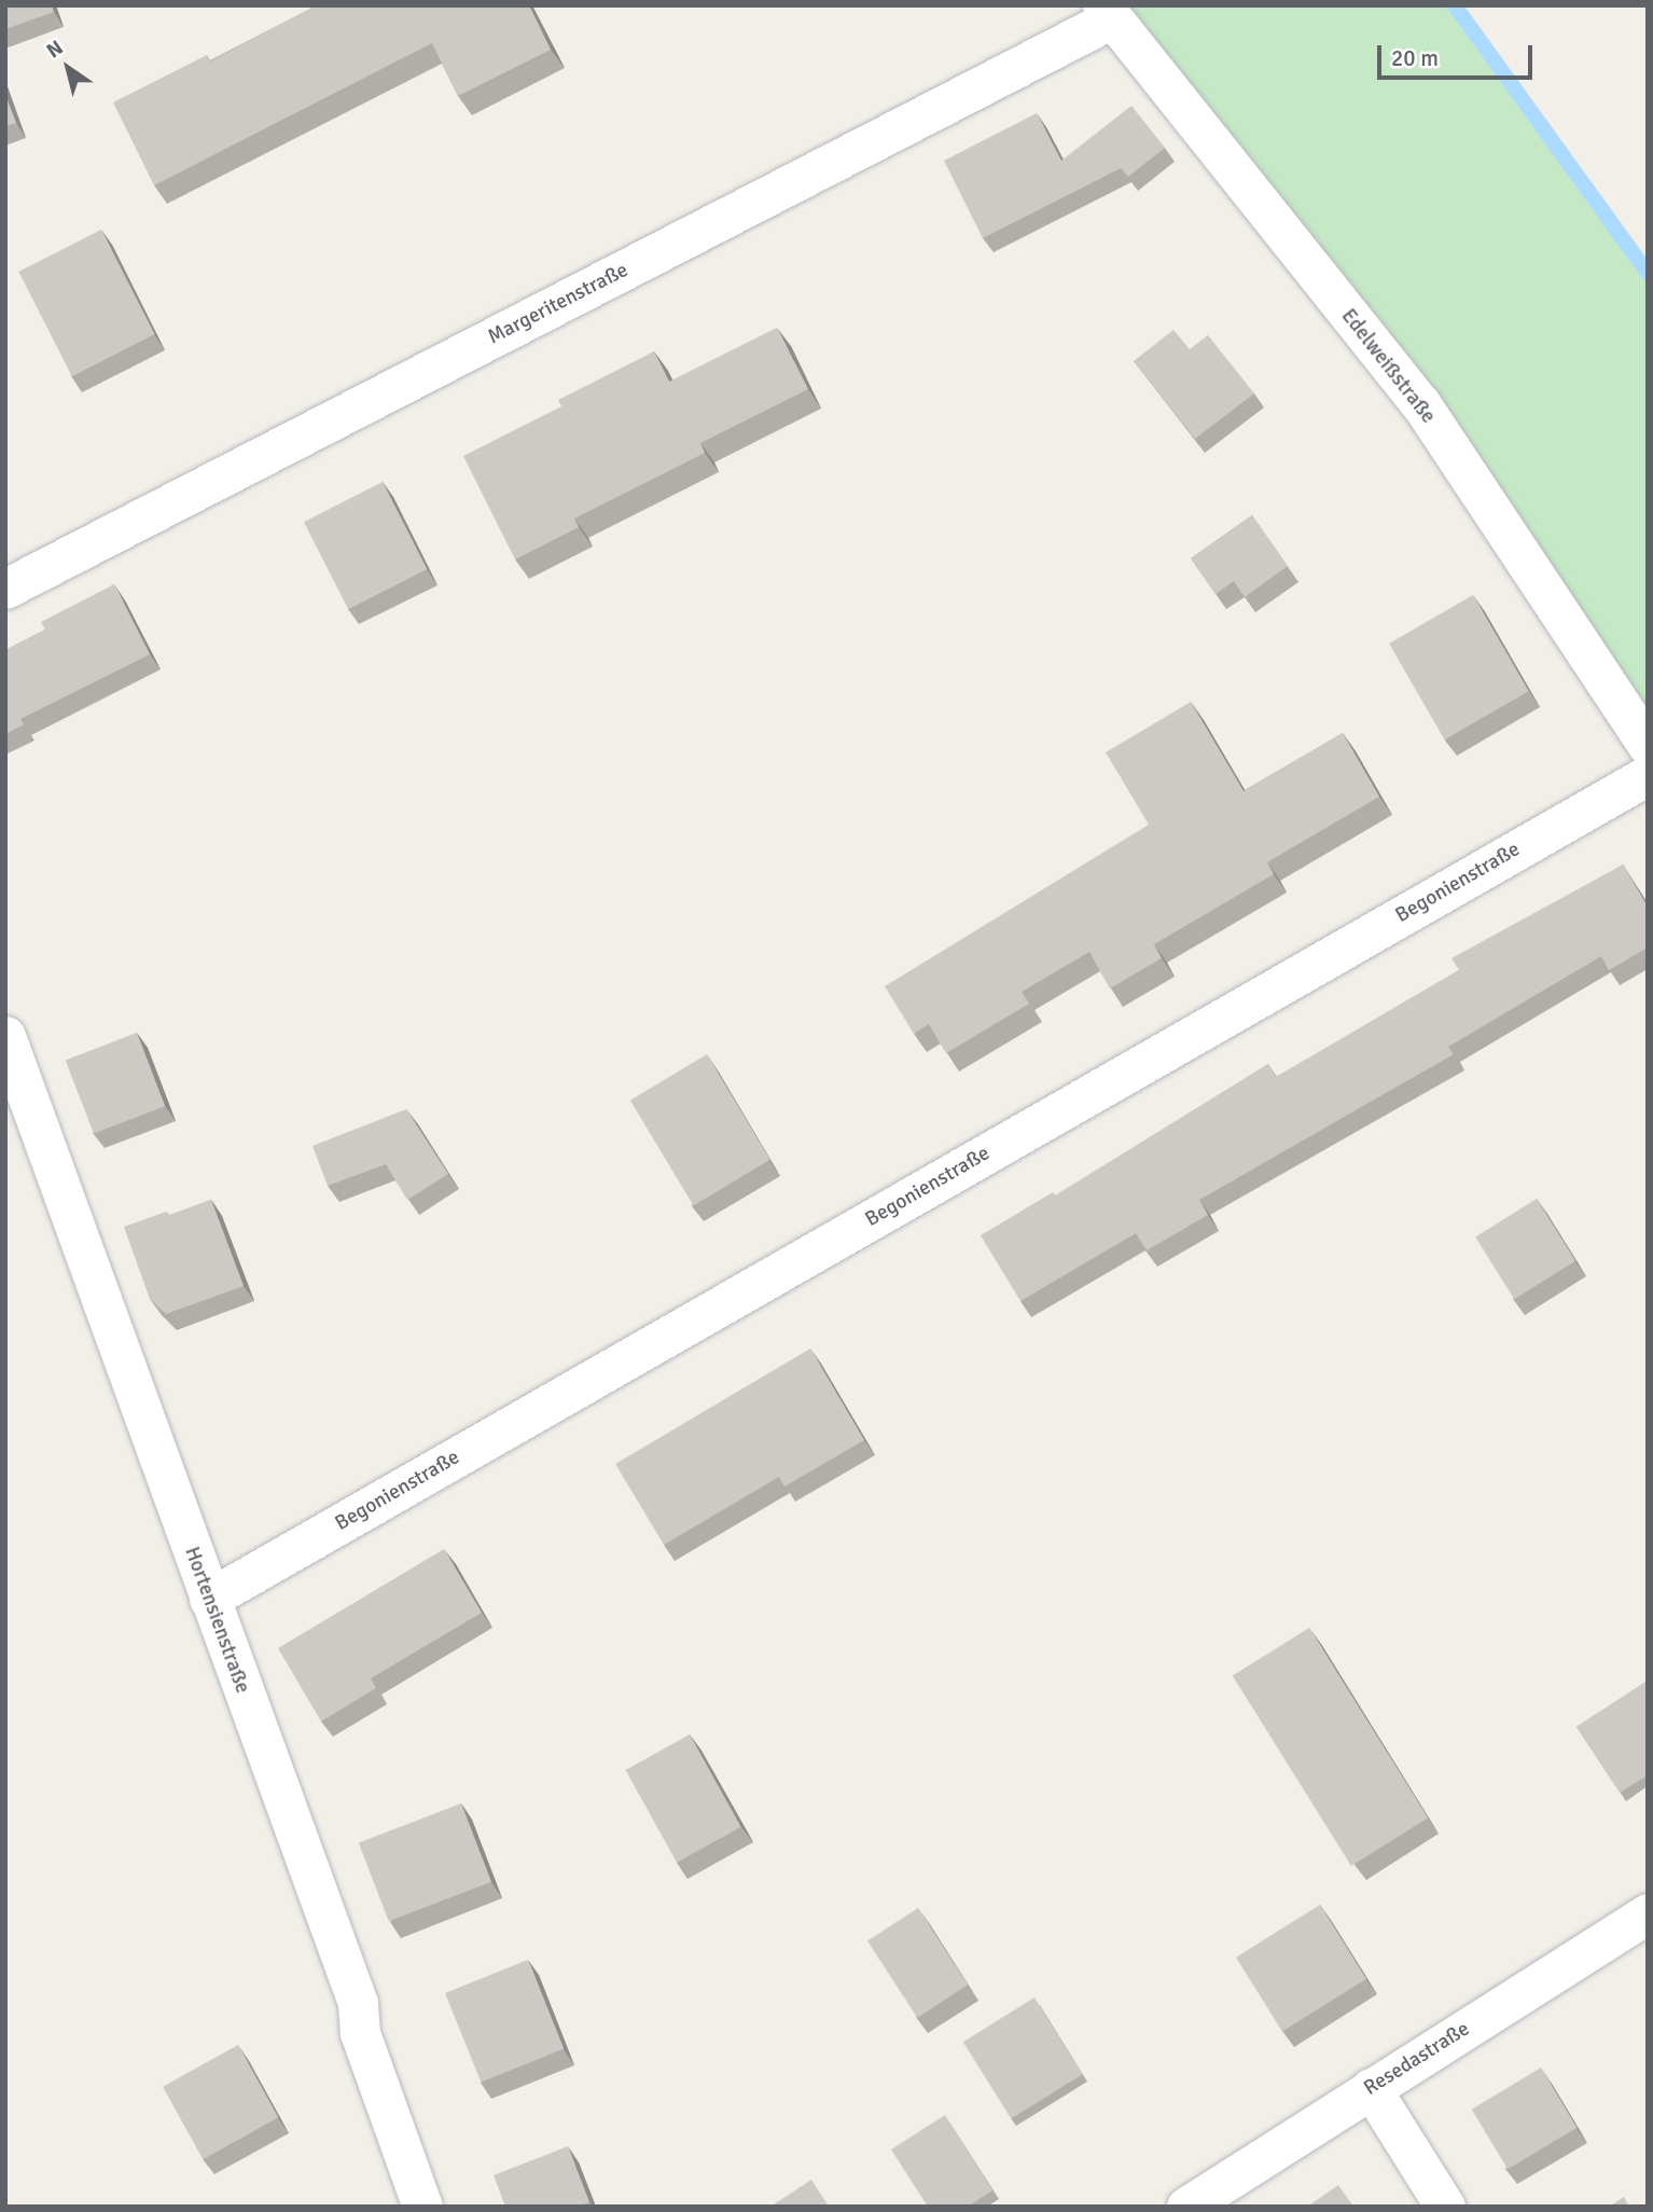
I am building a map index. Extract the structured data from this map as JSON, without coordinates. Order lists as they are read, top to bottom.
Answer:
{
  "streets": {
    "street": [
      "Margeritenstraße",
      "Edelweißstraße",
      "Begonienstraße",
      "Hortensienstraße",
      "Resedastraße"
    ]
  },
  "crossings": [
    ["Margeritenstraße", "Edelweißstraße"],
    ["Begonienstraße", "Hortensienstraße"]
  ],
  "scale_bar": "20 m",
  "north": "top left"
}
